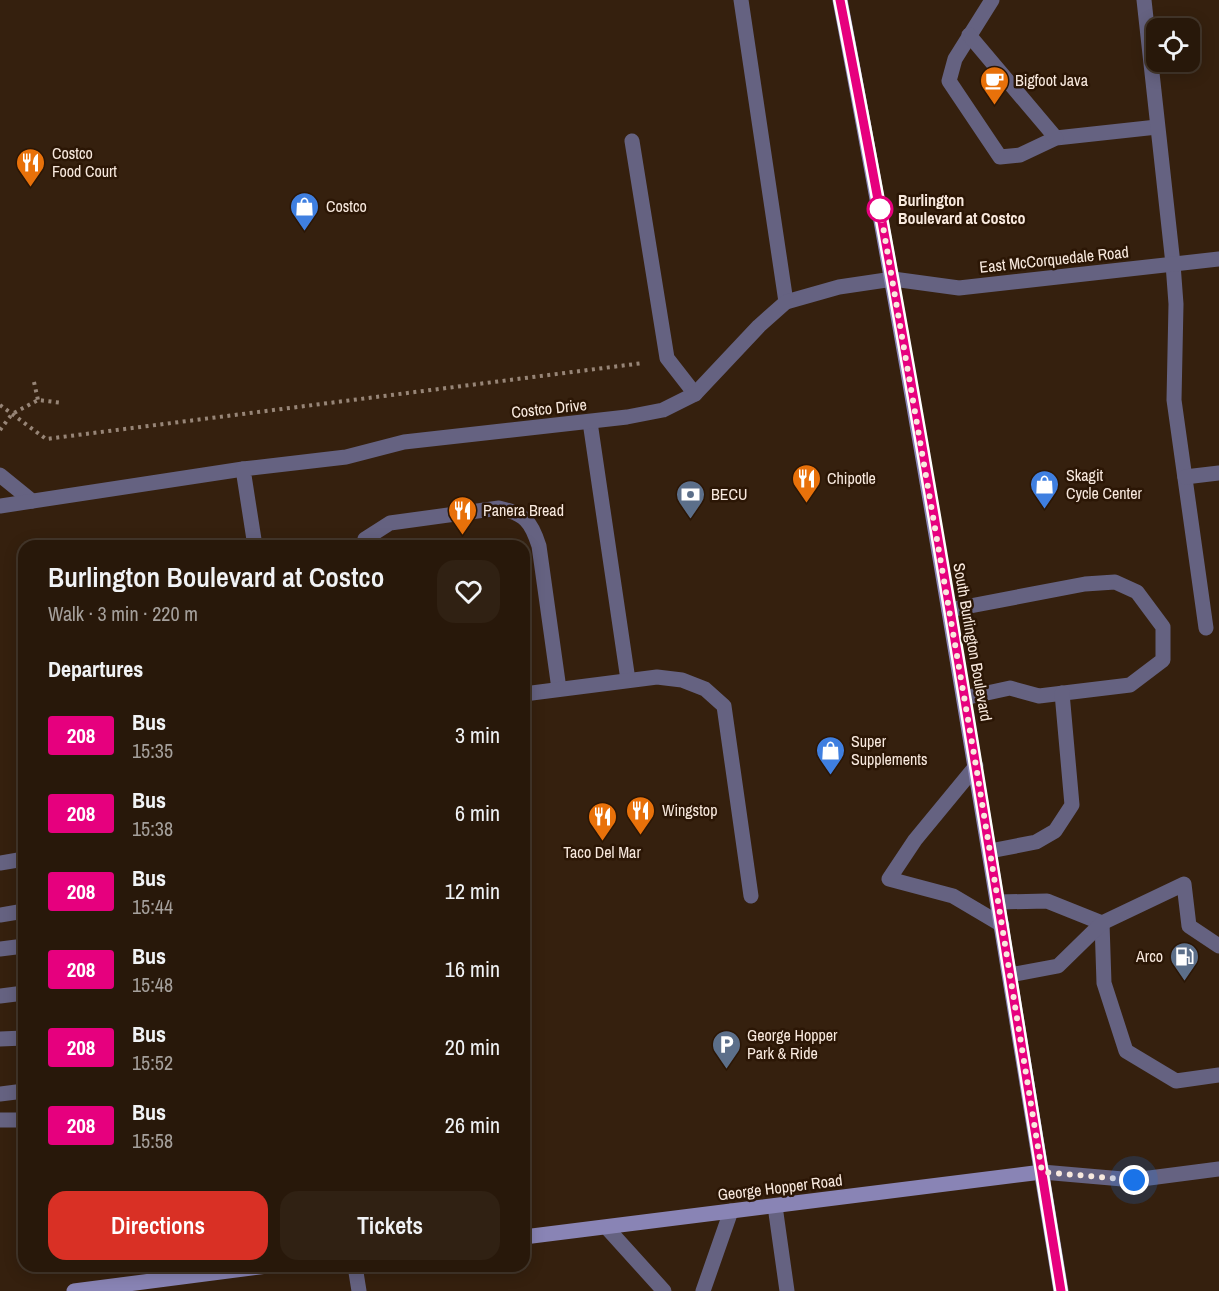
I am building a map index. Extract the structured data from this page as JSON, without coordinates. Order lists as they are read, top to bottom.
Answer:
{
  "streets": {
    "main road": ["South Burlington Boulevard", "George Hopper Road"],
    "street": ["East McCorquedale Road", "Costco Drive"]
  },
  "crossings": [
    ["East McCorquedale Road", "Costco Drive"],
    ["East McCorquedale Road", "South Burlington Boulevard"],
    ["Costco Drive", "South Burlington Boulevard"],
    ["South Burlington Boulevard", "George Hopper Road"]
  ],
  "places": {
    "cafe": ["Bigfoot Java"],
    "restaurant": [
      "Costco Food Court",
      "Chipotle",
      "Panera Bread",
      "Wingstop",
      "Taco Del Mar"
    ],
    "other": ["Burlington Boulevard at Costco"],
    "shop": ["Costco", "Skagit Cycle Center", "Super Supplements"],
    "bank": ["BECU"],
    "fuel station": ["Arco"],
    "parking": ["George Hopper Park & Ride"]
  },
  "lines": ["bus line 208"],
  "page": {
    "heading": [
      ["Burlington Boulevard at Costco", "Walk · 3 min · 220 m"],
      "Departures"
    ],
    "list": [
      {
        "mark": "208",
        "name": "Bus",
        "note": "15:35",
        "value": "3 min"
      },
      {
        "mark": "208",
        "name": "Bus",
        "note": "15:38",
        "value": "6 min"
      },
      {
        "mark": "208",
        "name": "Bus",
        "note": "15:44",
        "value": "12 min"
      },
      {
        "mark": "208",
        "name": "Bus",
        "note": "15:48",
        "value": "16 min"
      },
      {
        "mark": "208",
        "name": "Bus",
        "note": "15:52",
        "value": "20 min"
      },
      {
        "mark": "208",
        "name": "Bus",
        "note": "15:58",
        "value": "26 min"
      }
    ],
    "buttons": ["Directions", "Tickets"]
  }
}
